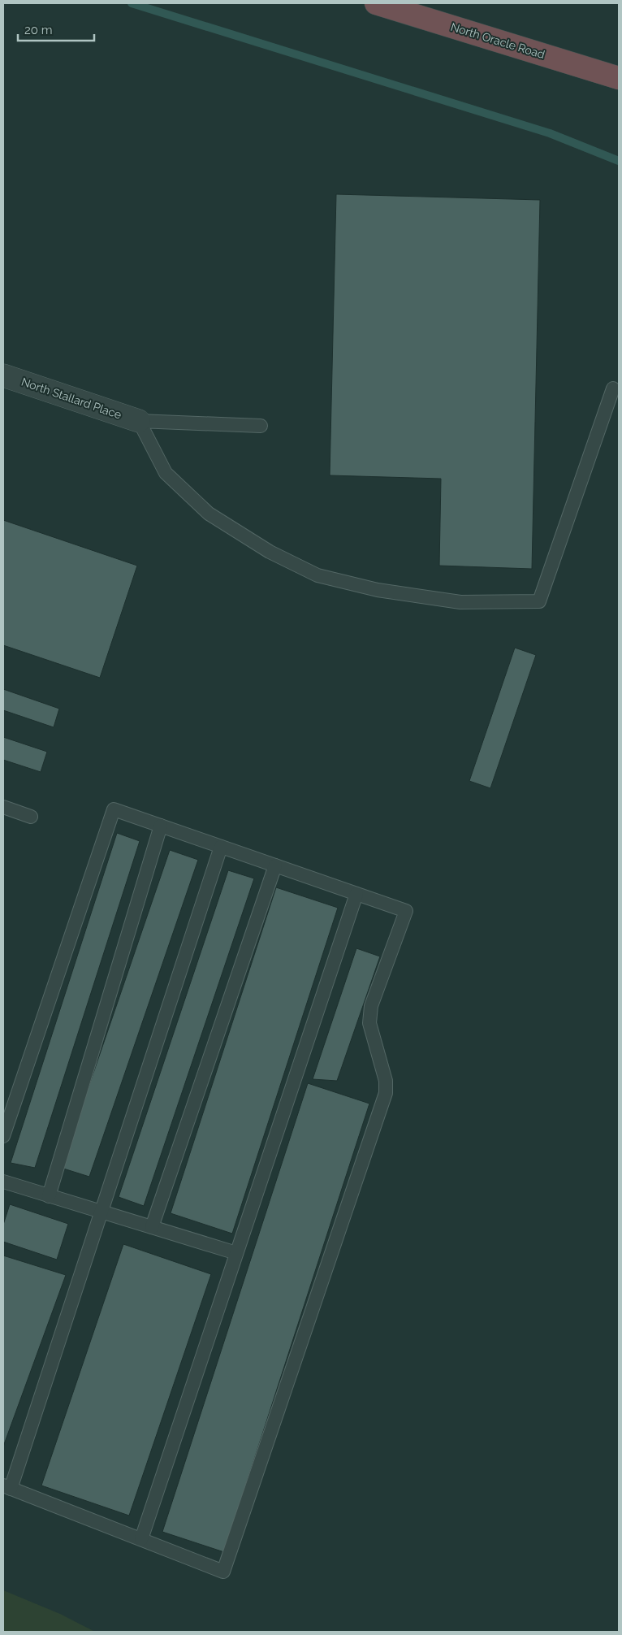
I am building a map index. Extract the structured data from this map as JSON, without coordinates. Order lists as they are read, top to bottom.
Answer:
{
  "streets": {
    "highway": ["North Oracle Road"],
    "street": ["North Stallard Place"]
  },
  "scale_bar": "20 m"
}
